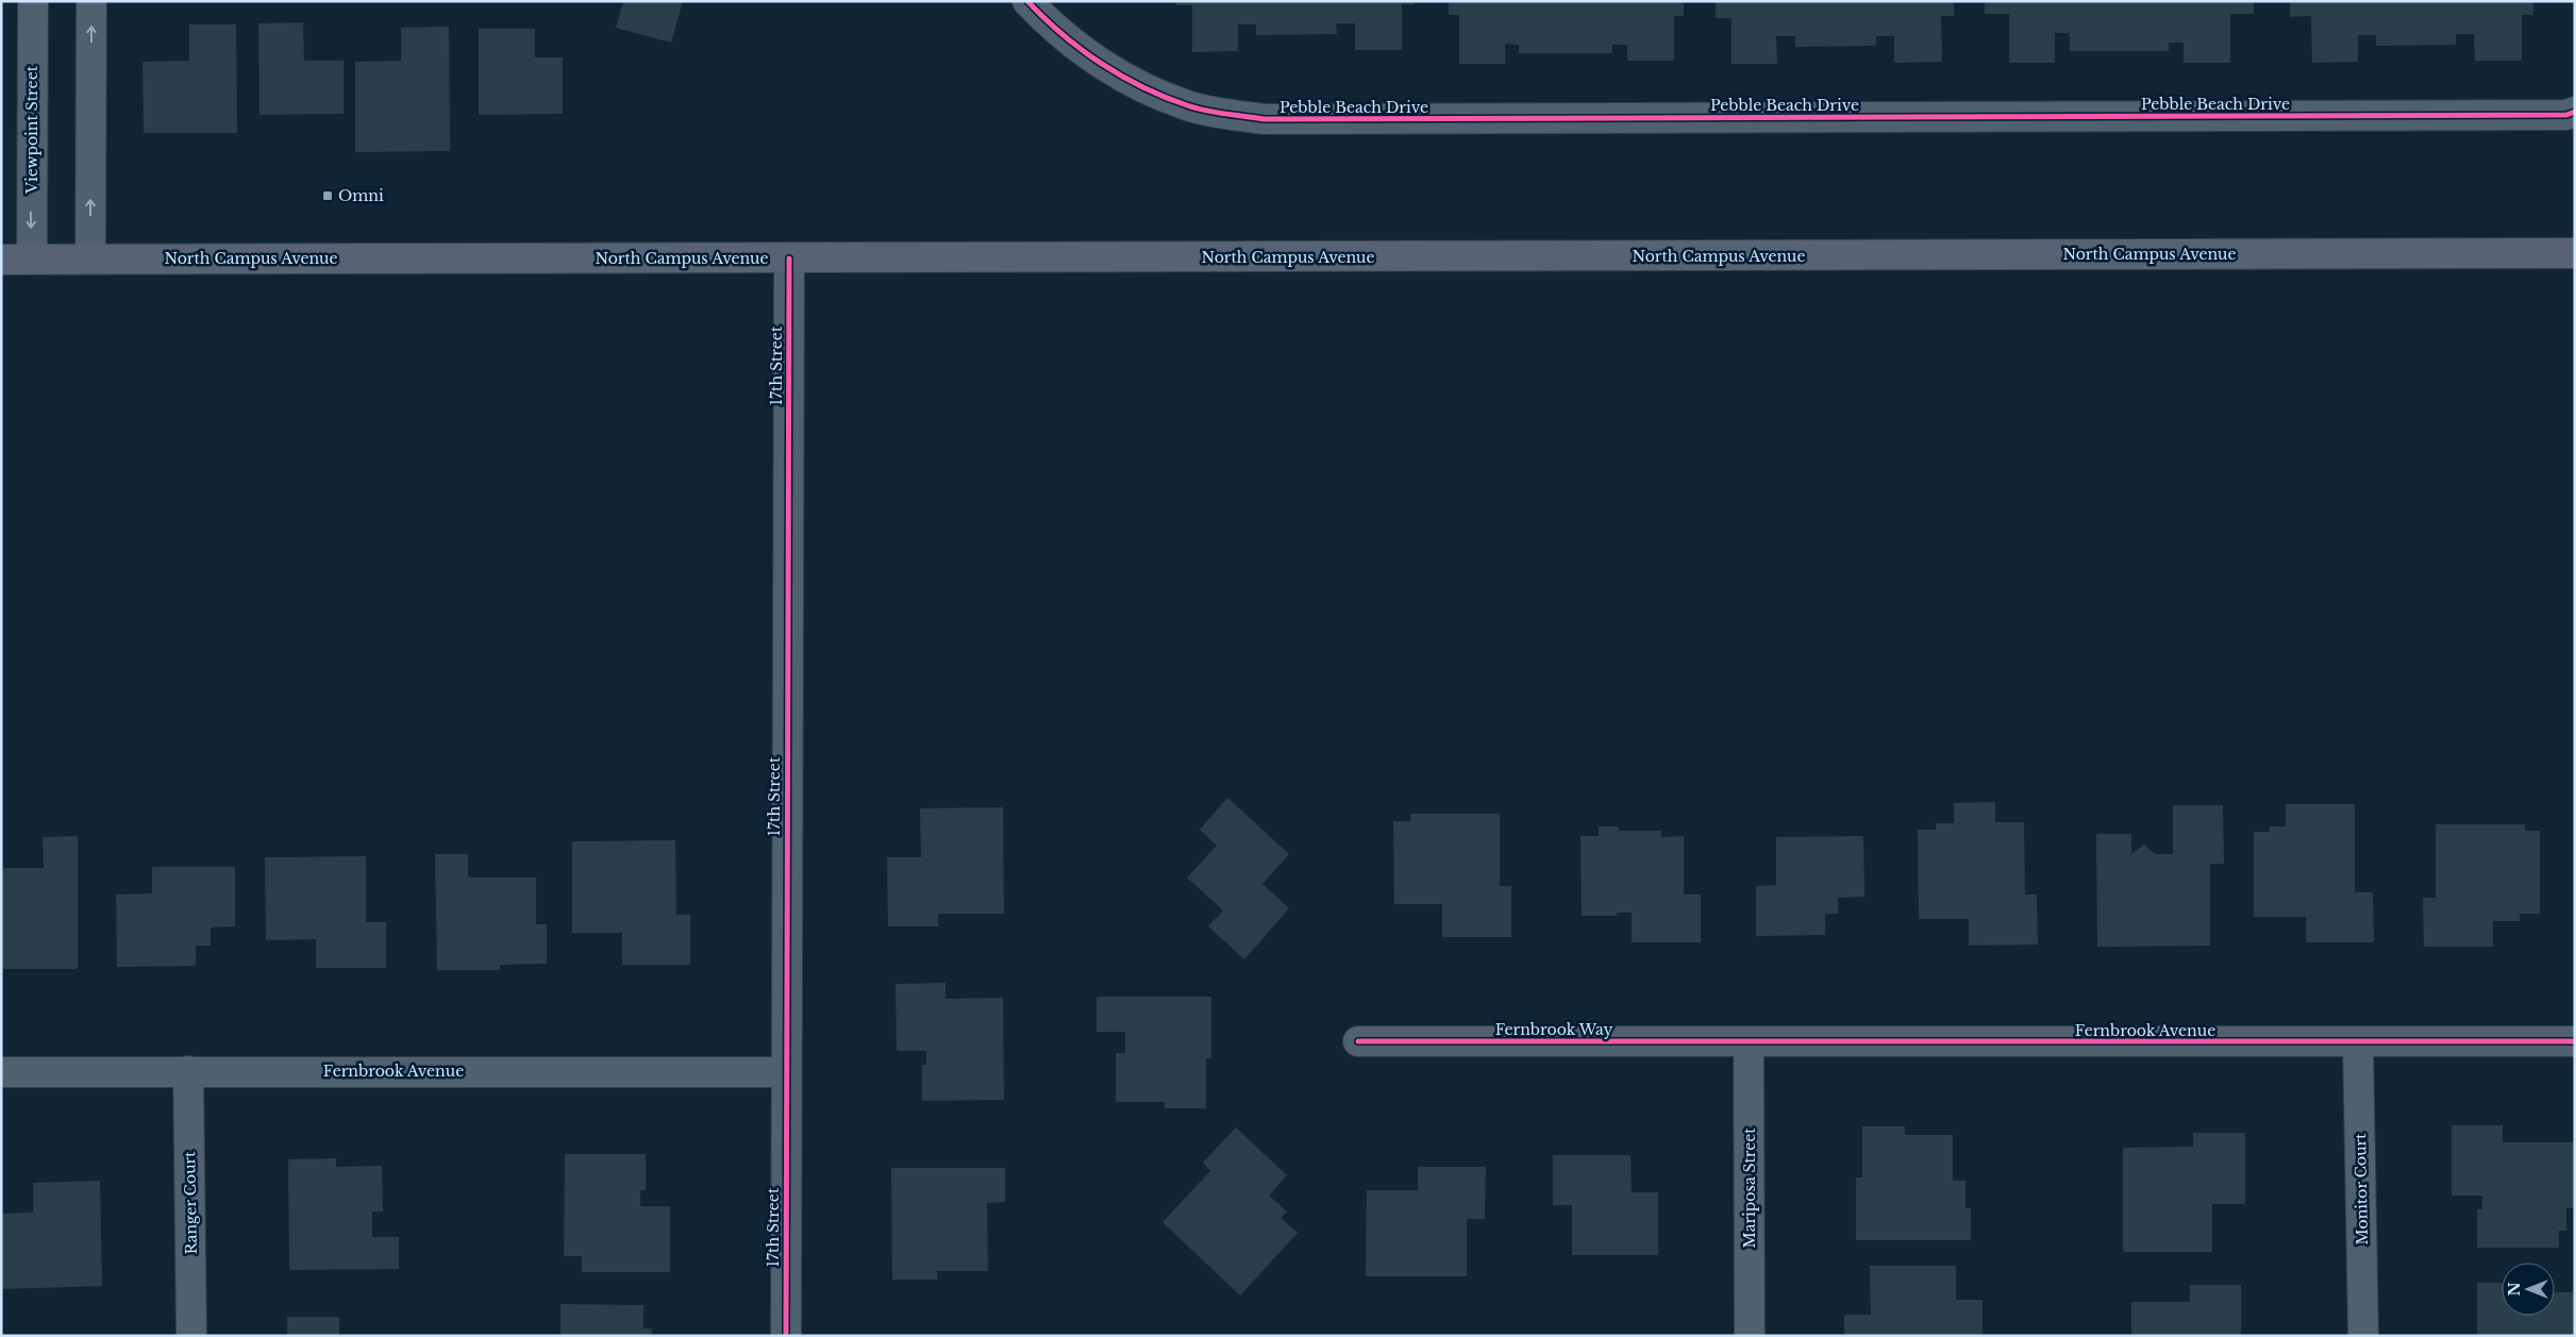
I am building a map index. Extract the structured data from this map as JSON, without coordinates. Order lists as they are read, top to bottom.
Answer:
{
  "streets": {
    "main road": ["North Campus Avenue"],
    "street": [
      "Pebble Beach Drive",
      "Viewpoint Street",
      "17th Street",
      "Fernbrook Way",
      "Fernbrook Avenue",
      "Mariposa Street",
      "Monitor Court",
      "Ranger Court"
    ]
  },
  "crossings": [
    ["Viewpoint Street", "North Campus Avenue"],
    ["North Campus Avenue", "17th Street"],
    ["17th Street", "Fernbrook Avenue"],
    ["Fernbrook Way", "Fernbrook Avenue"],
    ["Fernbrook Way", "Mariposa Street"],
    ["Fernbrook Avenue", "Mariposa Street"],
    ["Fernbrook Avenue", "Monitor Court"],
    ["Fernbrook Avenue", "Ranger Court"]
  ],
  "places": {
    "transit": ["Omni"]
  },
  "north": "left"
}
